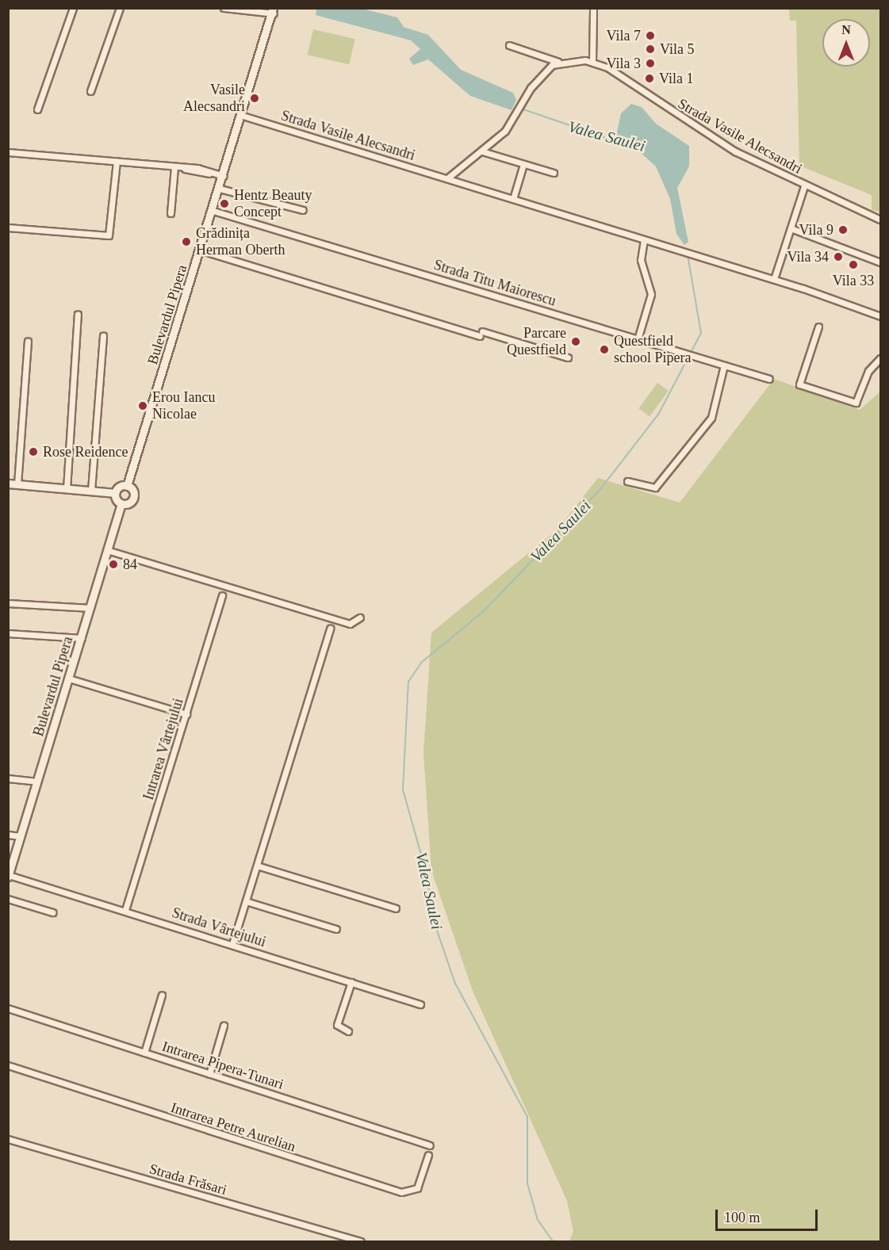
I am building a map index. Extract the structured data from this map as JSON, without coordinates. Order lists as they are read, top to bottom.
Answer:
{
  "streets": {
    "main road": ["Bulevardul Pipera"],
    "street": [
      "Strada Vasile Alecsandri",
      "Strada Titu Maiorescu",
      "Intrarea Vârtejului",
      "Strada Vârtejului",
      "Intrarea Pipera-Tunari",
      "Intrarea Petre Aurelian",
      "Strada Frăsari"
    ]
  },
  "crossings": [
    ["Strada Vasile Alecsandri", "Bulevardul Pipera"],
    ["Strada Titu Maiorescu", "Bulevardul Pipera"],
    ["Bulevardul Pipera", "Strada Vârtejului"],
    ["Intrarea Vârtejului", "Strada Vârtejului"]
  ],
  "water": ["Valea Saulei"],
  "places": [
    "Vila 7",
    "Vila 5",
    "Vila 3",
    "Vila 1",
    "Vasile Alecsandri",
    "Hentz Beauty Concept",
    "Vila 9",
    "Grădinița Herman Oberth",
    "Vila 34",
    "Vila 33",
    "Parcare Questfield",
    "Questfield school Pipera",
    "Erou Iancu Nicolae",
    "Rose Reidence",
    "84"
  ],
  "scale_bar": "100 m",
  "north": "top"
}
